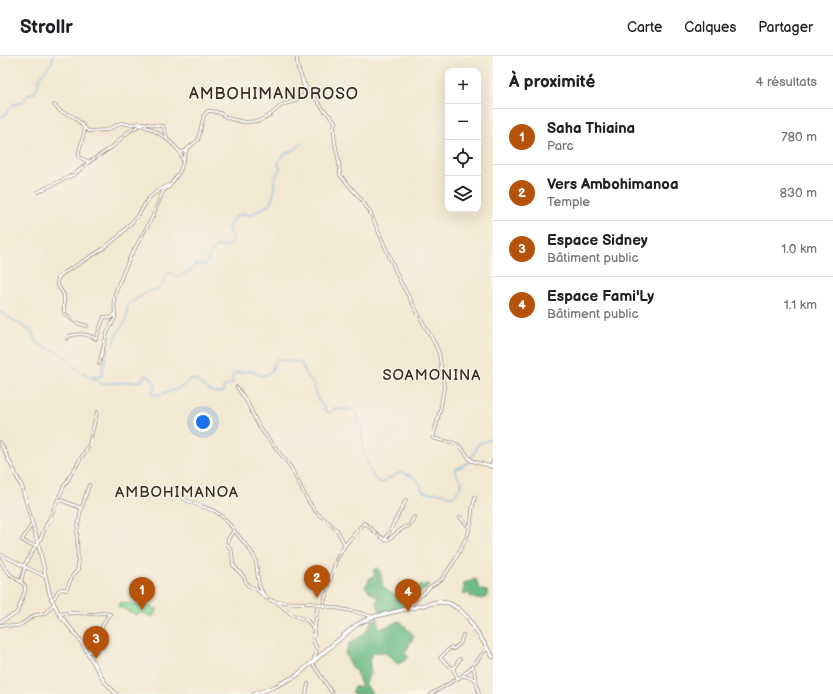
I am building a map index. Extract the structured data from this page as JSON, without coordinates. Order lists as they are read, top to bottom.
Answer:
{
  "districts": ["AMBOHIMANDROSO", "SOAMONINA", "AMBOHIMANOA"],
  "page": {
    "header": "Strollr",
    "nav": ["Carte", "Calques", "Partager"],
    "heading": ["À proximité", "4 résultats"],
    "map_buttons": ["+", "−"],
    "list": [
      {
        "mark": "1",
        "name": "Saha Thiaina",
        "note": "Parc",
        "value": "780 m"
      },
      {
        "mark": "2",
        "name": "Vers Ambohimanoa",
        "note": "Temple",
        "value": "830 m"
      },
      {
        "mark": "3",
        "name": "Espace Sidney",
        "note": "Bâtiment public",
        "value": "1.0 km"
      },
      {
        "mark": "4",
        "name": "Espace Fami'Ly",
        "note": "Bâtiment public",
        "value": "1.1 km"
      }
    ],
    "pins": [
      "2",
      "1",
      "4",
      "3"
    ]
  }
}
